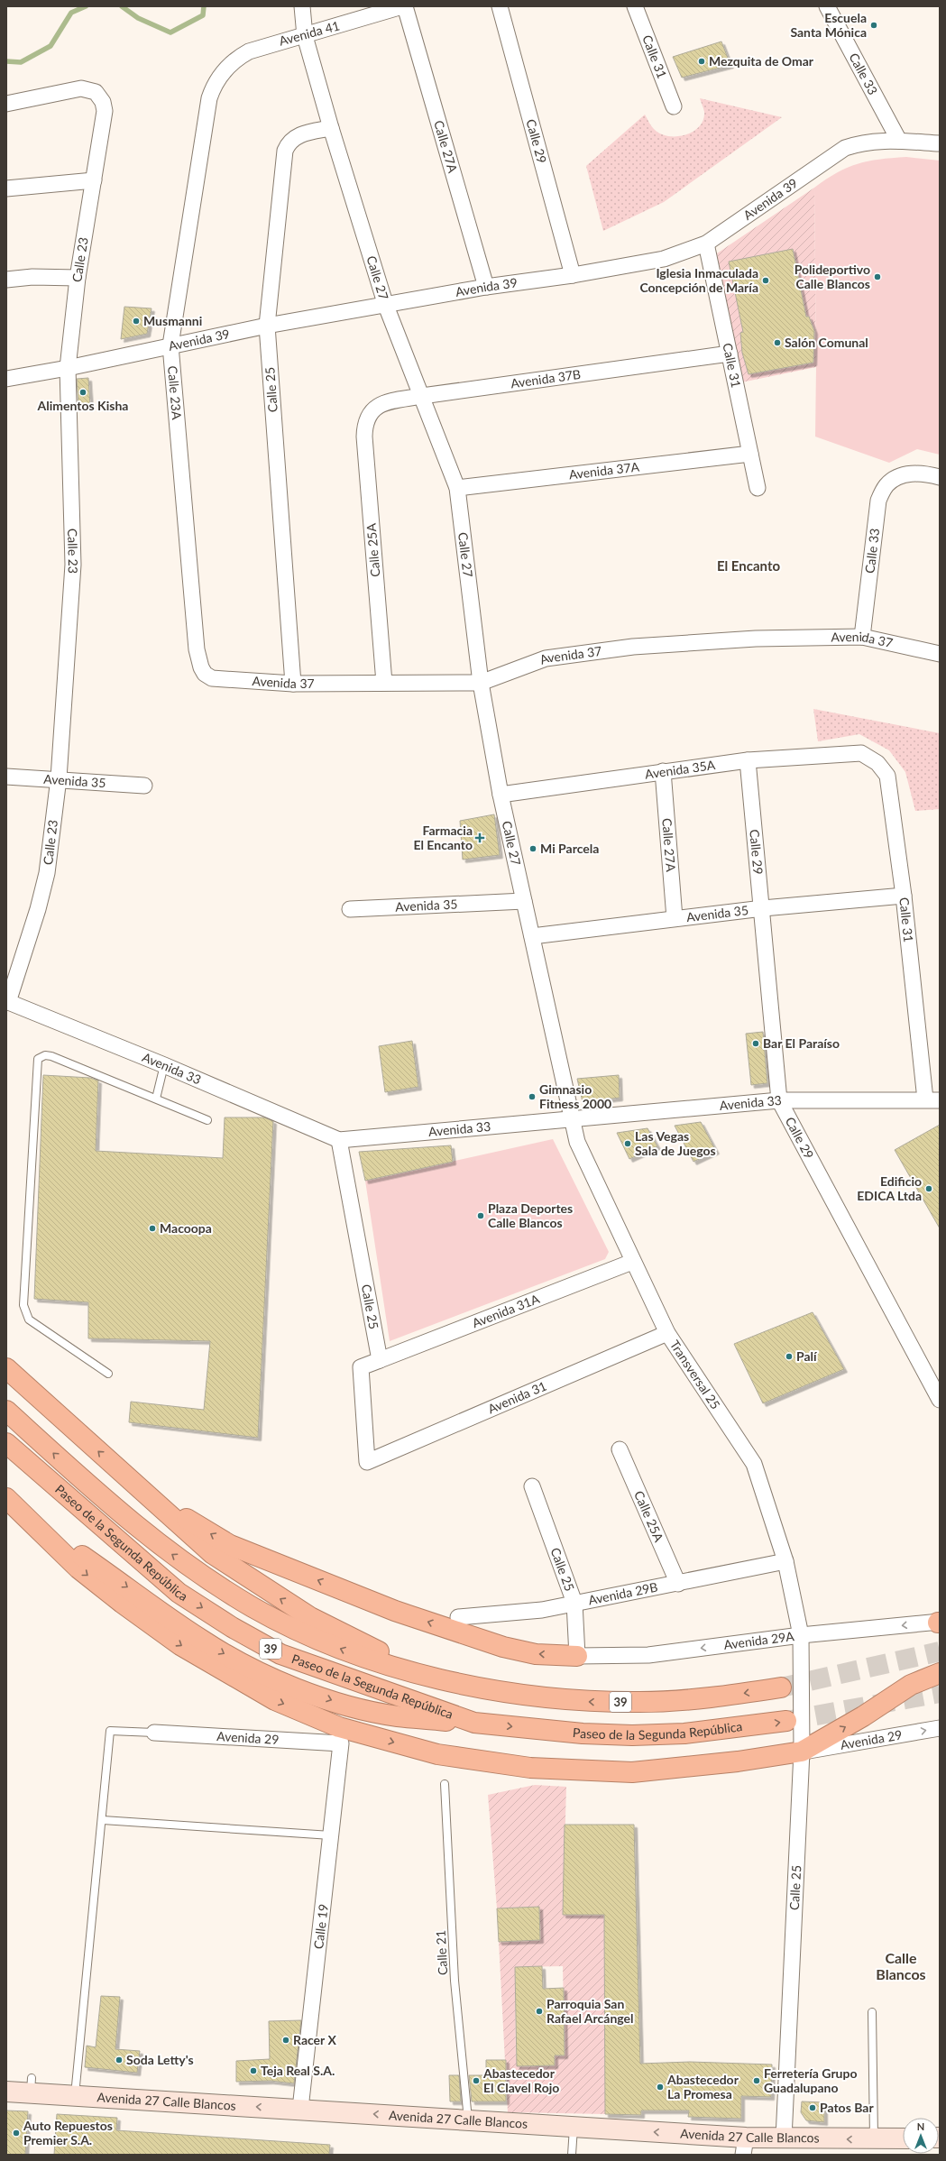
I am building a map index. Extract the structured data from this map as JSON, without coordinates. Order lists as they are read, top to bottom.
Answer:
{
  "streets": {
    "highway": ["Paseo de la Segunda República", "39"],
    "main road": ["Avenida 27 Calle Blancos"],
    "street": [
      "Avenida 41",
      "Calle 31",
      "Calle 33",
      "Calle 29",
      "Calle 27A",
      "Avenida 39",
      "Calle 23",
      "Calle 27",
      "Avenida 37B",
      "Calle 25",
      "Calle 23A",
      "Avenida 37A",
      "Calle 25A",
      "Avenida 37",
      "Avenida 35A",
      "Avenida 35",
      "Avenida 33",
      "Avenida 31A",
      "Transversal 25",
      "Avenida 31",
      "Avenida 29B",
      "Avenida 29A",
      "Avenida 29",
      "Calle 19"
    ],
    "lane": ["Calle 21"]
  },
  "crossings": [
    ["Avenida 41", "Calle 27A"],
    ["Avenida 41", "Calle 27"],
    ["Avenida 41", "Calle 23A"],
    ["Calle 31", "Avenida 39"],
    ["Calle 31", "Avenida 37B"],
    ["Calle 31", "Avenida 37A"],
    ["Calle 31", "Avenida 35A"],
    ["Calle 31", "Avenida 35"],
    ["Calle 31", "Avenida 33"],
    ["Calle 33", "Avenida 39"],
    ["Calle 33", "Avenida 37"],
    ["Calle 29", "Avenida 39"],
    ["Calle 29", "Avenida 35A"],
    ["Calle 29", "Avenida 35"],
    ["Calle 29", "Avenida 33"],
    ["Calle 27A", "Avenida 39"],
    ["Calle 27A", "Avenida 35A"],
    ["Calle 27A", "Avenida 35"],
    ["Avenida 39", "Calle 23"],
    ["Avenida 39", "Calle 27"],
    ["Avenida 39", "Calle 25"],
    ["Avenida 39", "Calle 23A"],
    ["Calle 23", "Avenida 35"],
    ["Calle 23", "Avenida 33"],
    ["Calle 27", "Avenida 37B"],
    ["Calle 27", "Calle 25"],
    ["Calle 27", "Avenida 37A"],
    ["Calle 27", "Avenida 37"],
    ["Calle 27", "Avenida 35A"],
    ["Calle 27", "Avenida 35"],
    ["Calle 27", "Avenida 33"],
    ["Calle 27", "Transversal 25"],
    ["Avenida 37B", "Calle 25A"],
    ["Calle 25", "Avenida 37"],
    ["Calle 25", "Avenida 33"],
    ["Calle 25", "Avenida 31A"],
    ["Calle 25", "Transversal 25"],
    ["Calle 25", "Avenida 31"],
    ["Calle 25", "Avenida 29B"],
    ["Calle 25", "Avenida 29A"],
    ["Calle 25", "Avenida 29"],
    ["Calle 25", "Avenida 27 Calle Blancos"],
    ["Calle 23A", "Avenida 37"],
    ["Calle 25A", "Avenida 37"],
    ["Calle 25A", "Avenida 29B"],
    ["Avenida 33", "Transversal 25"],
    ["Avenida 31A", "Transversal 25"],
    ["Avenida 31A", "Avenida 31"],
    ["Transversal 25", "Avenida 31"],
    ["Transversal 25", "Avenida 29B"],
    ["Transversal 25", "Avenida 29A"],
    ["Avenida 29", "Calle 19"],
    ["Calle 19", "Avenida 27 Calle Blancos"],
    ["Calle 21", "Avenida 27 Calle Blancos"]
  ],
  "one_way": ["Avenida 29A", "Avenida 29", "Avenida 27 Calle Blancos"],
  "districts": ["El Encanto", "Calle Blancos"],
  "places": {
    "other": [
      "Escuela Santa Mónica",
      "Mezquita de Omar",
      "Polideportivo Calle Blancos",
      "Iglesia Inmaculada Concepción de María",
      "Musmanni",
      "Salón Comunal",
      "Alimentos Kisha",
      "Mi Parcela",
      "Bar El Paraíso",
      "Gimnasio Fitness 2000",
      "Las Vegas Sala de Juegos",
      "Edificio EDICA Ltda",
      "Plaza Deportes Calle Blancos",
      "Macoopa",
      "Palí",
      "Parroquia San Rafael Arcángel",
      "Racer X",
      "Soda Letty's",
      "Teja Real S.A.",
      "Abastecedor El Clavel Rojo",
      "Ferretería Grupo Guadalupano",
      "Abastecedor La Promesa",
      "Patos Bar",
      "Auto Repuestos Premier S.A."
    ],
    "health": ["Farmacia El Encanto"]
  },
  "north": "top"
}
